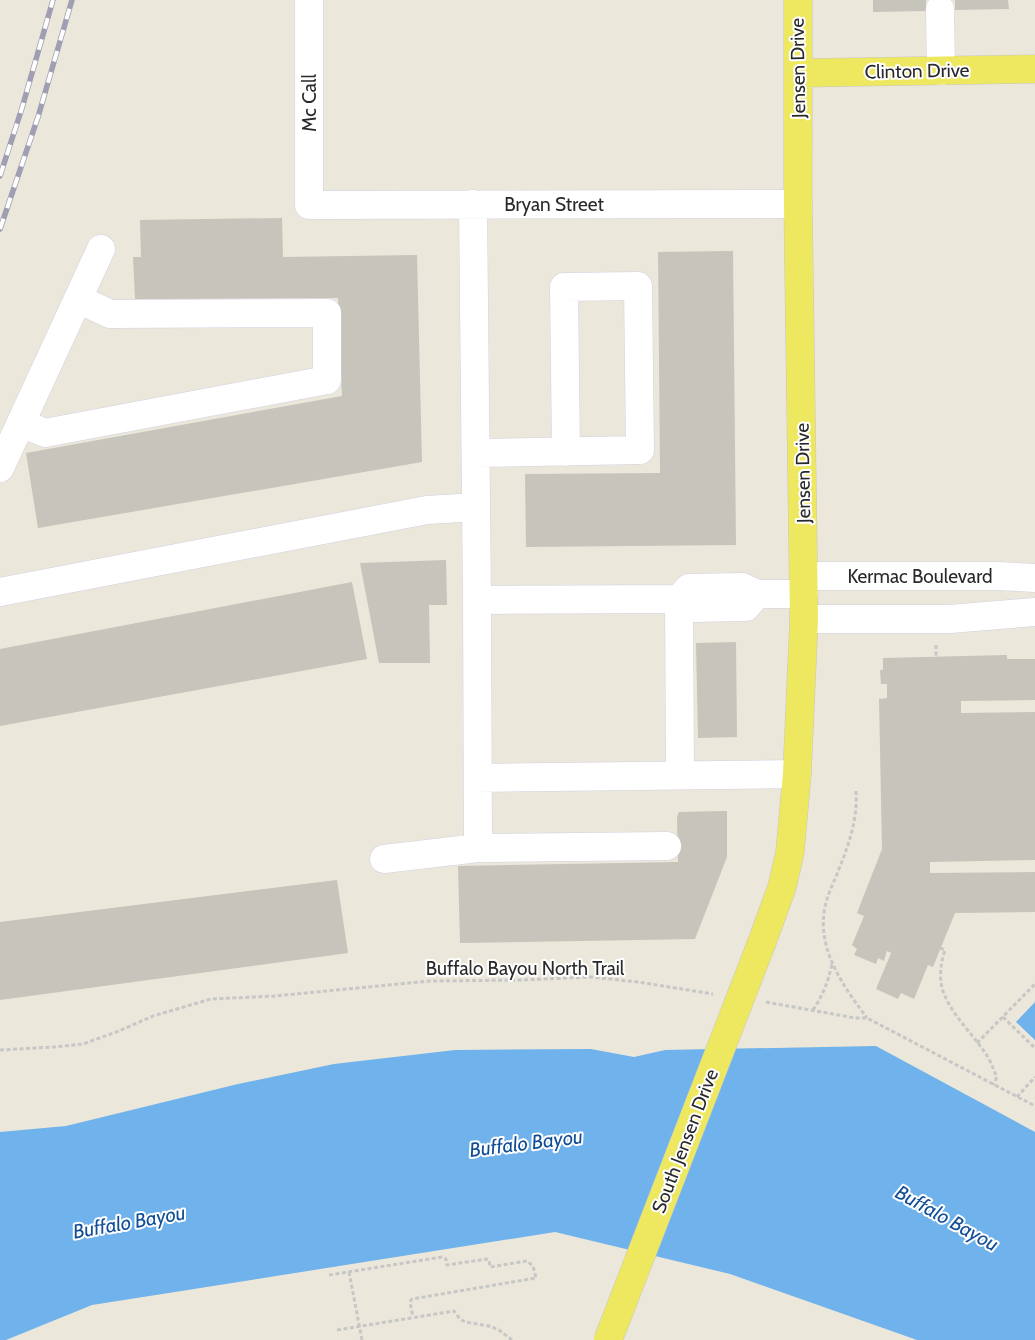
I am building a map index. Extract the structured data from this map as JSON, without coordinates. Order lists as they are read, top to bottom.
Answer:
{
  "streets": {
    "main road": ["Jensen Drive", "Clinton Drive", "South Jensen Drive"],
    "street": ["Mc Call", "Bryan Street", "Kermac Boulevard"],
    "path": ["Buffalo Bayou North Trail"]
  },
  "crossings": [
    ["Jensen Drive", "Clinton Drive"],
    ["Jensen Drive", "Bryan Street"],
    ["Jensen Drive", "Kermac Boulevard"],
    ["Jensen Drive", "South Jensen Drive"],
    ["Mc Call", "Bryan Street"]
  ],
  "water": ["Buffalo Bayou"]
}
